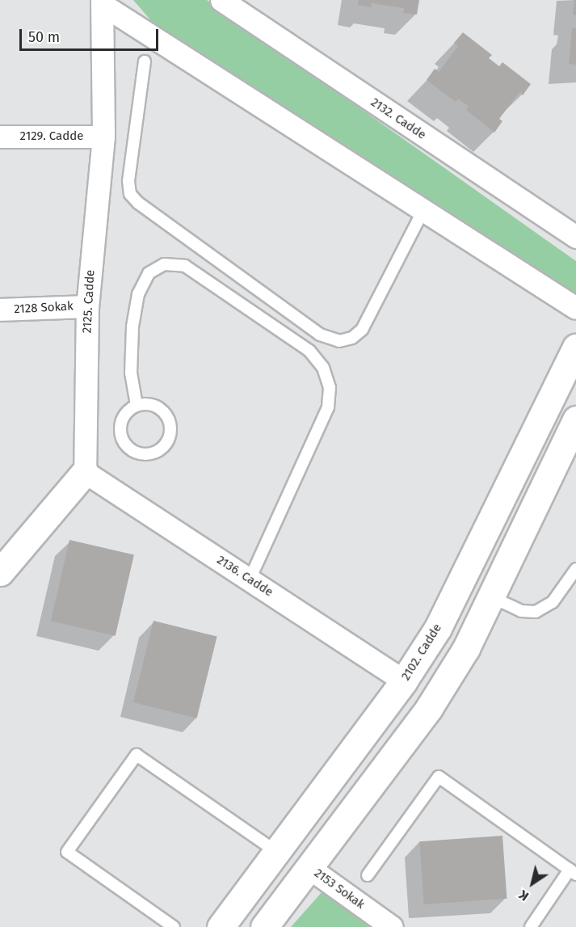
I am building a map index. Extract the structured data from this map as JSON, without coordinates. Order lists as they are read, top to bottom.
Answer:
{
  "streets": {
    "street": [
      "2132. Cadde",
      "2129. Cadde",
      "2125. Cadde",
      "2128 Sokak",
      "2136. Cadde",
      "2102. Cadde",
      "2153 Sokak"
    ]
  },
  "crossings": [
    ["2129. Cadde", "2125. Cadde"],
    ["2125. Cadde", "2128 Sokak"],
    ["2125. Cadde", "2136. Cadde"],
    ["2136. Cadde", "2102. Cadde"]
  ],
  "scale_bar": "50 m",
  "north": "bottom left"
}
